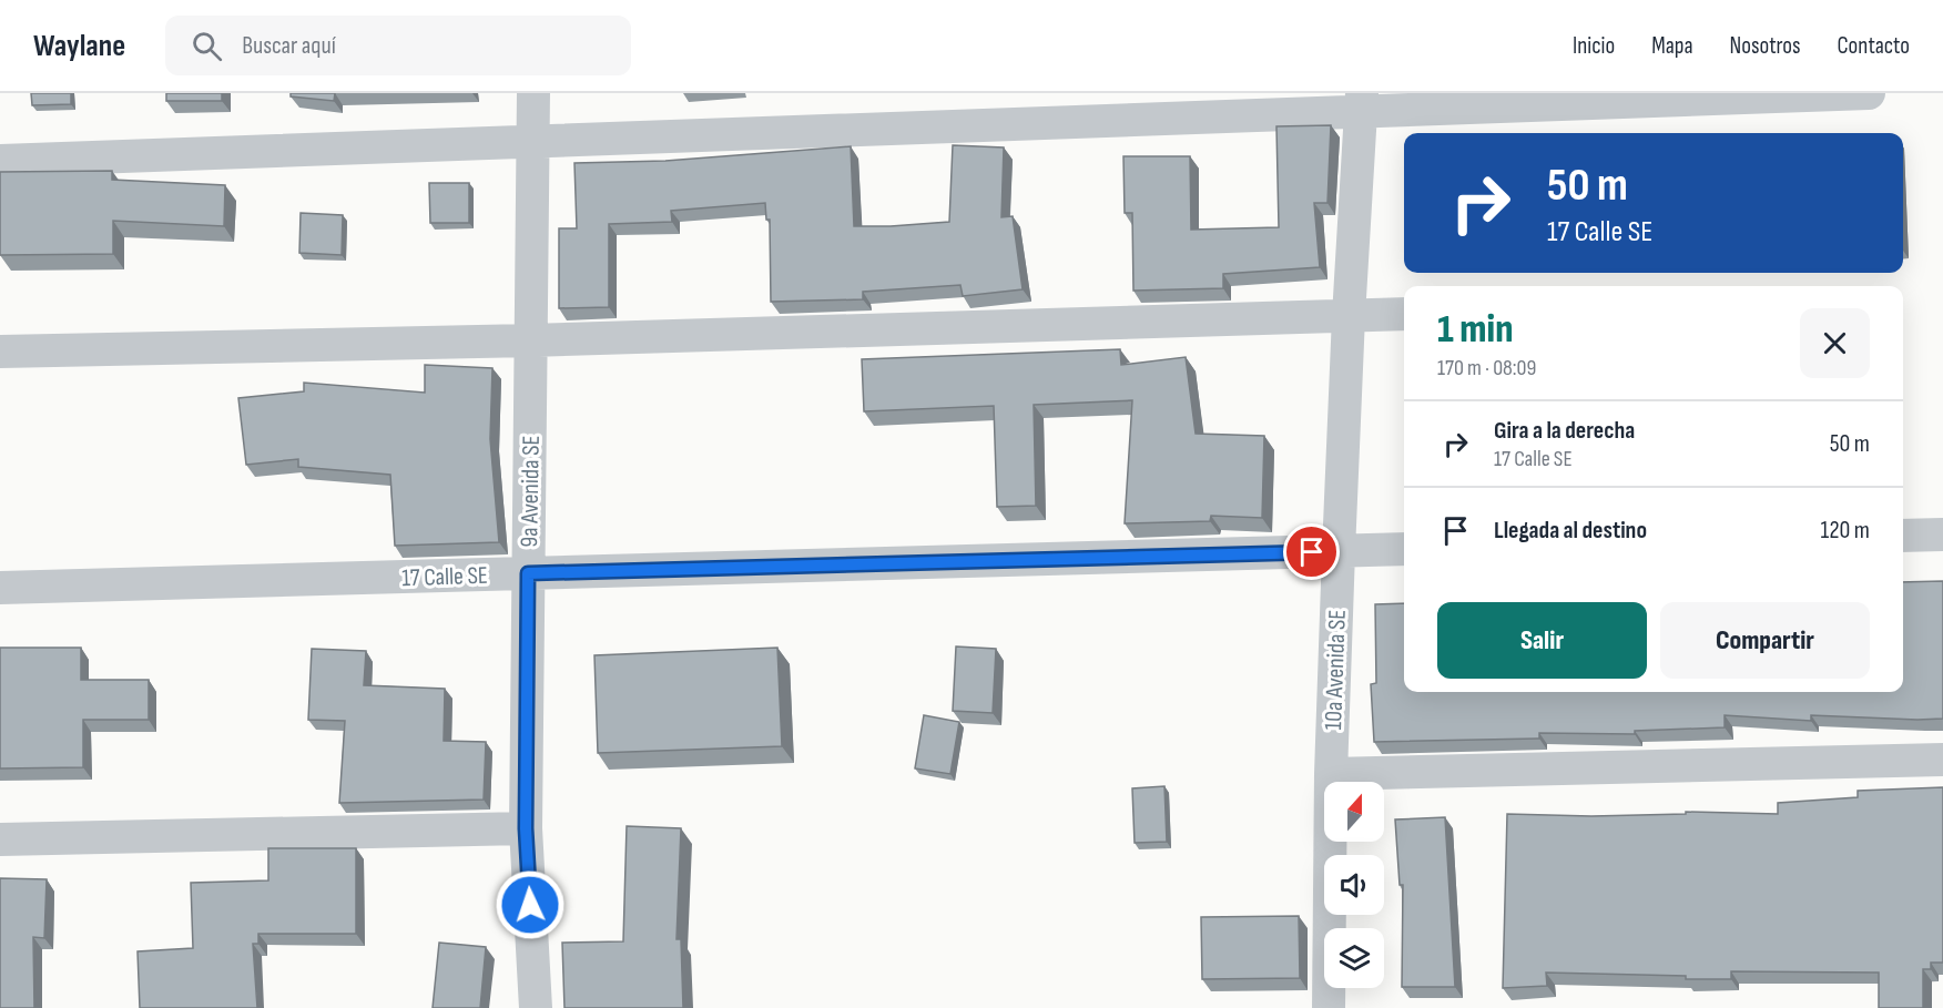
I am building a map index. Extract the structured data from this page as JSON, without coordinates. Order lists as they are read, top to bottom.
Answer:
{
  "streets": {
    "street": ["9a Avenida SE", "17 Calle SE", "10a Avenida SE"]
  },
  "crossings": [
    ["9a Avenida SE", "17 Calle SE"],
    ["17 Calle SE", "10a Avenida SE"]
  ],
  "north": "top",
  "page": {
    "header": "Waylane",
    "search": "Buscar aquí",
    "nav": [
      "Inicio",
      "Mapa",
      "Nosotros",
      "Contacto"
    ],
    "turn": ["50 m", "17 Calle SE"],
    "heading": ["1 min", "170 m · 08:09"],
    "list": [
      {
        "name": "Gira a la derecha",
        "note": "17 Calle SE",
        "value": "50 m"
      },
      {
        "name": "Llegada al destino",
        "value": "120 m"
      }
    ],
    "buttons": ["Salir", "Compartir"]
  }
}
